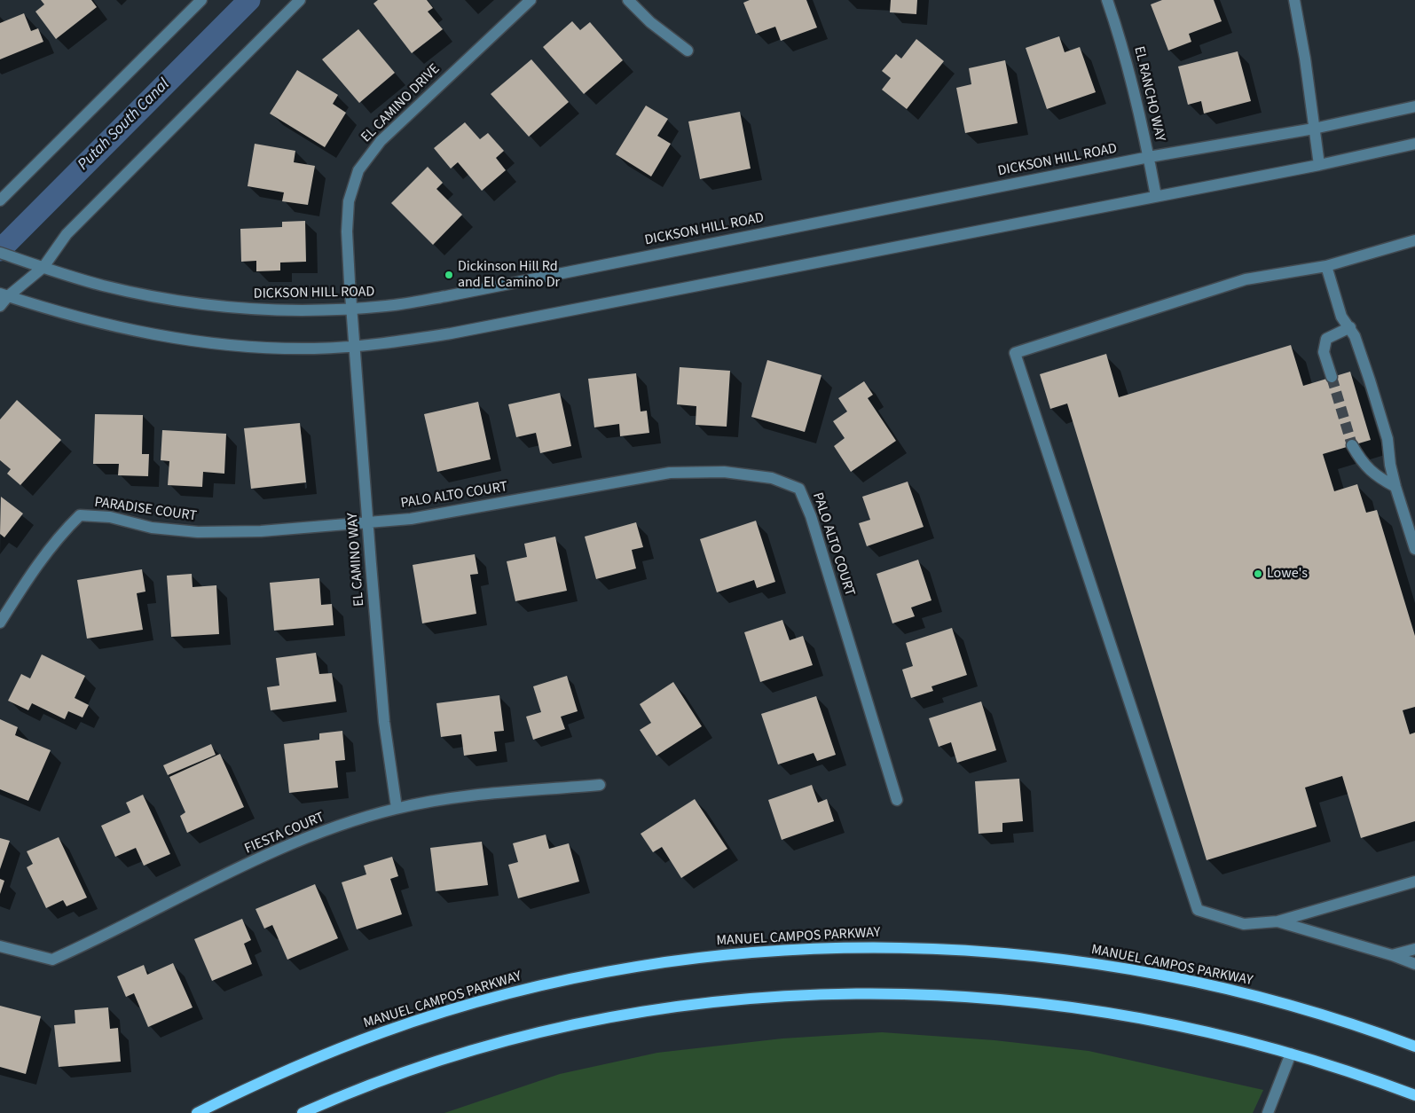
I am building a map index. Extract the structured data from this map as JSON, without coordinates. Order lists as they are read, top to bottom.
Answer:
{
  "streets": {
    "main road": ["MANUEL CAMPOS PARKWAY"],
    "street": [
      "EL RANCHO WAY",
      "EL CAMINO DRIVE",
      "DICKSON HILL ROAD",
      "PALO ALTO COURT",
      "PARADISE COURT",
      "EL CAMINO WAY",
      "FIESTA COURT"
    ]
  },
  "crossings": [
    ["EL RANCHO WAY", "DICKSON HILL ROAD"],
    ["EL CAMINO DRIVE", "DICKSON HILL ROAD"],
    ["EL CAMINO DRIVE", "EL CAMINO WAY"],
    ["DICKSON HILL ROAD", "EL CAMINO WAY"],
    ["PALO ALTO COURT", "PARADISE COURT"],
    ["PALO ALTO COURT", "EL CAMINO WAY"],
    ["PARADISE COURT", "EL CAMINO WAY"],
    ["EL CAMINO WAY", "FIESTA COURT"]
  ],
  "water": ["Putah South Canal"],
  "places": ["Dickinson Hill Rd and El Camino Dr", "Lowe's"]
}
